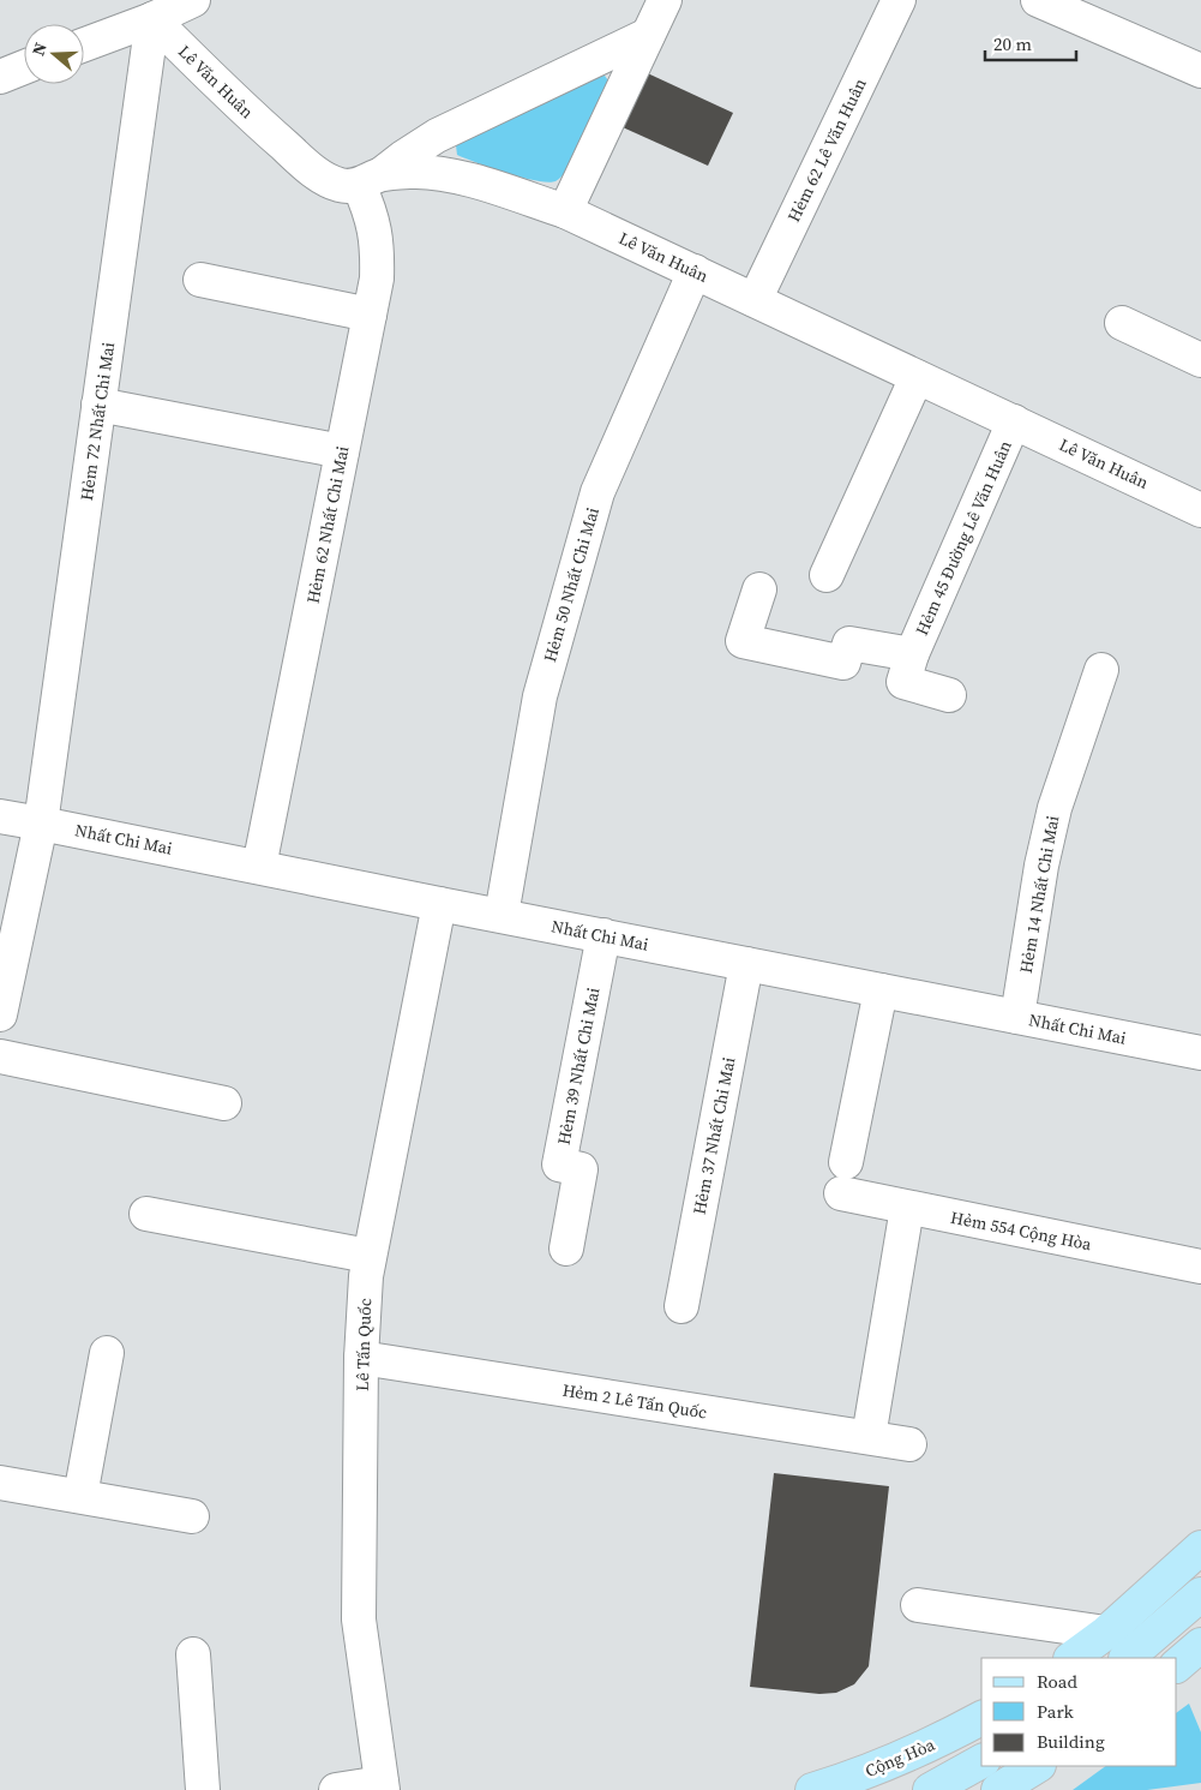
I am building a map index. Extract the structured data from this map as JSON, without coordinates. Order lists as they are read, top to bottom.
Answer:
{
  "streets": {
    "main road": ["Cộng Hòa"],
    "street": [
      "Lê Văn Huân",
      "Hẻm 62 Lê Văn Huân",
      "Hẻm 72 Nhất Chi Mai",
      "Hẻm 62 Nhất Chi Mai",
      "Hẻm 45 Đường Lê Văn Huân",
      "Hẻm 50 Nhất Chi Mai",
      "Nhất Chi Mai",
      "Hẻm 14 Nhất Chi Mai",
      "Hẻm 39 Nhất Chi Mai",
      "Hẻm 37 Nhất Chi Mai",
      "Hẻm 554 Cộng Hòa",
      "Lê Tấn Quốc",
      "Hẻm 2 Lê Tấn Quốc"
    ]
  },
  "crossings": [
    ["Lê Văn Huân", "Hẻm 62 Lê Văn Huân"],
    ["Lê Văn Huân", "Hẻm 72 Nhất Chi Mai"],
    ["Lê Văn Huân", "Hẻm 62 Nhất Chi Mai"],
    ["Lê Văn Huân", "Hẻm 45 Đường Lê Văn Huân"],
    ["Lê Văn Huân", "Hẻm 50 Nhất Chi Mai"],
    ["Hẻm 72 Nhất Chi Mai", "Nhất Chi Mai"],
    ["Hẻm 62 Nhất Chi Mai", "Nhất Chi Mai"],
    ["Hẻm 50 Nhất Chi Mai", "Nhất Chi Mai"],
    ["Nhất Chi Mai", "Hẻm 14 Nhất Chi Mai"],
    ["Nhất Chi Mai", "Hẻm 39 Nhất Chi Mai"],
    ["Nhất Chi Mai", "Hẻm 37 Nhất Chi Mai"],
    ["Nhất Chi Mai", "Hẻm 554 Cộng Hòa"],
    ["Nhất Chi Mai", "Lê Tấn Quốc"],
    ["Lê Tấn Quốc", "Hẻm 2 Lê Tấn Quốc"]
  ],
  "legend": ["Road", "Park", "Building"],
  "scale_bar": "20 m",
  "north": "left"
}
